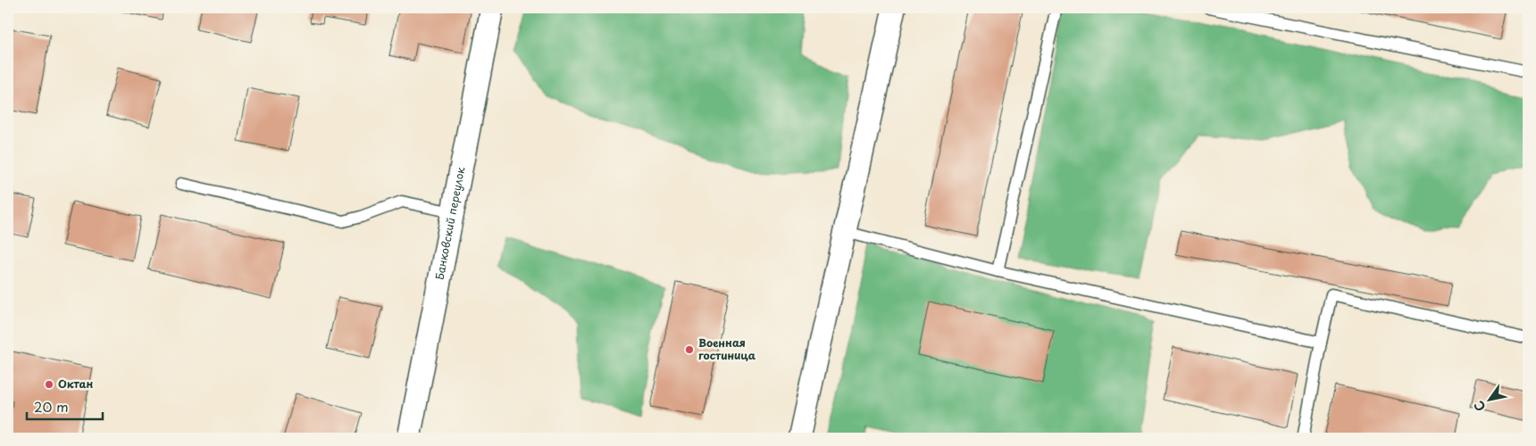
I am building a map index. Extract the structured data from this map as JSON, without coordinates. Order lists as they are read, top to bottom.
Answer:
{
  "streets": {
    "street": ["Банковский переулок"]
  },
  "places": ["Военная гостиница", "Октан"],
  "scale_bar": "20 m",
  "north": "bottom left"
}
